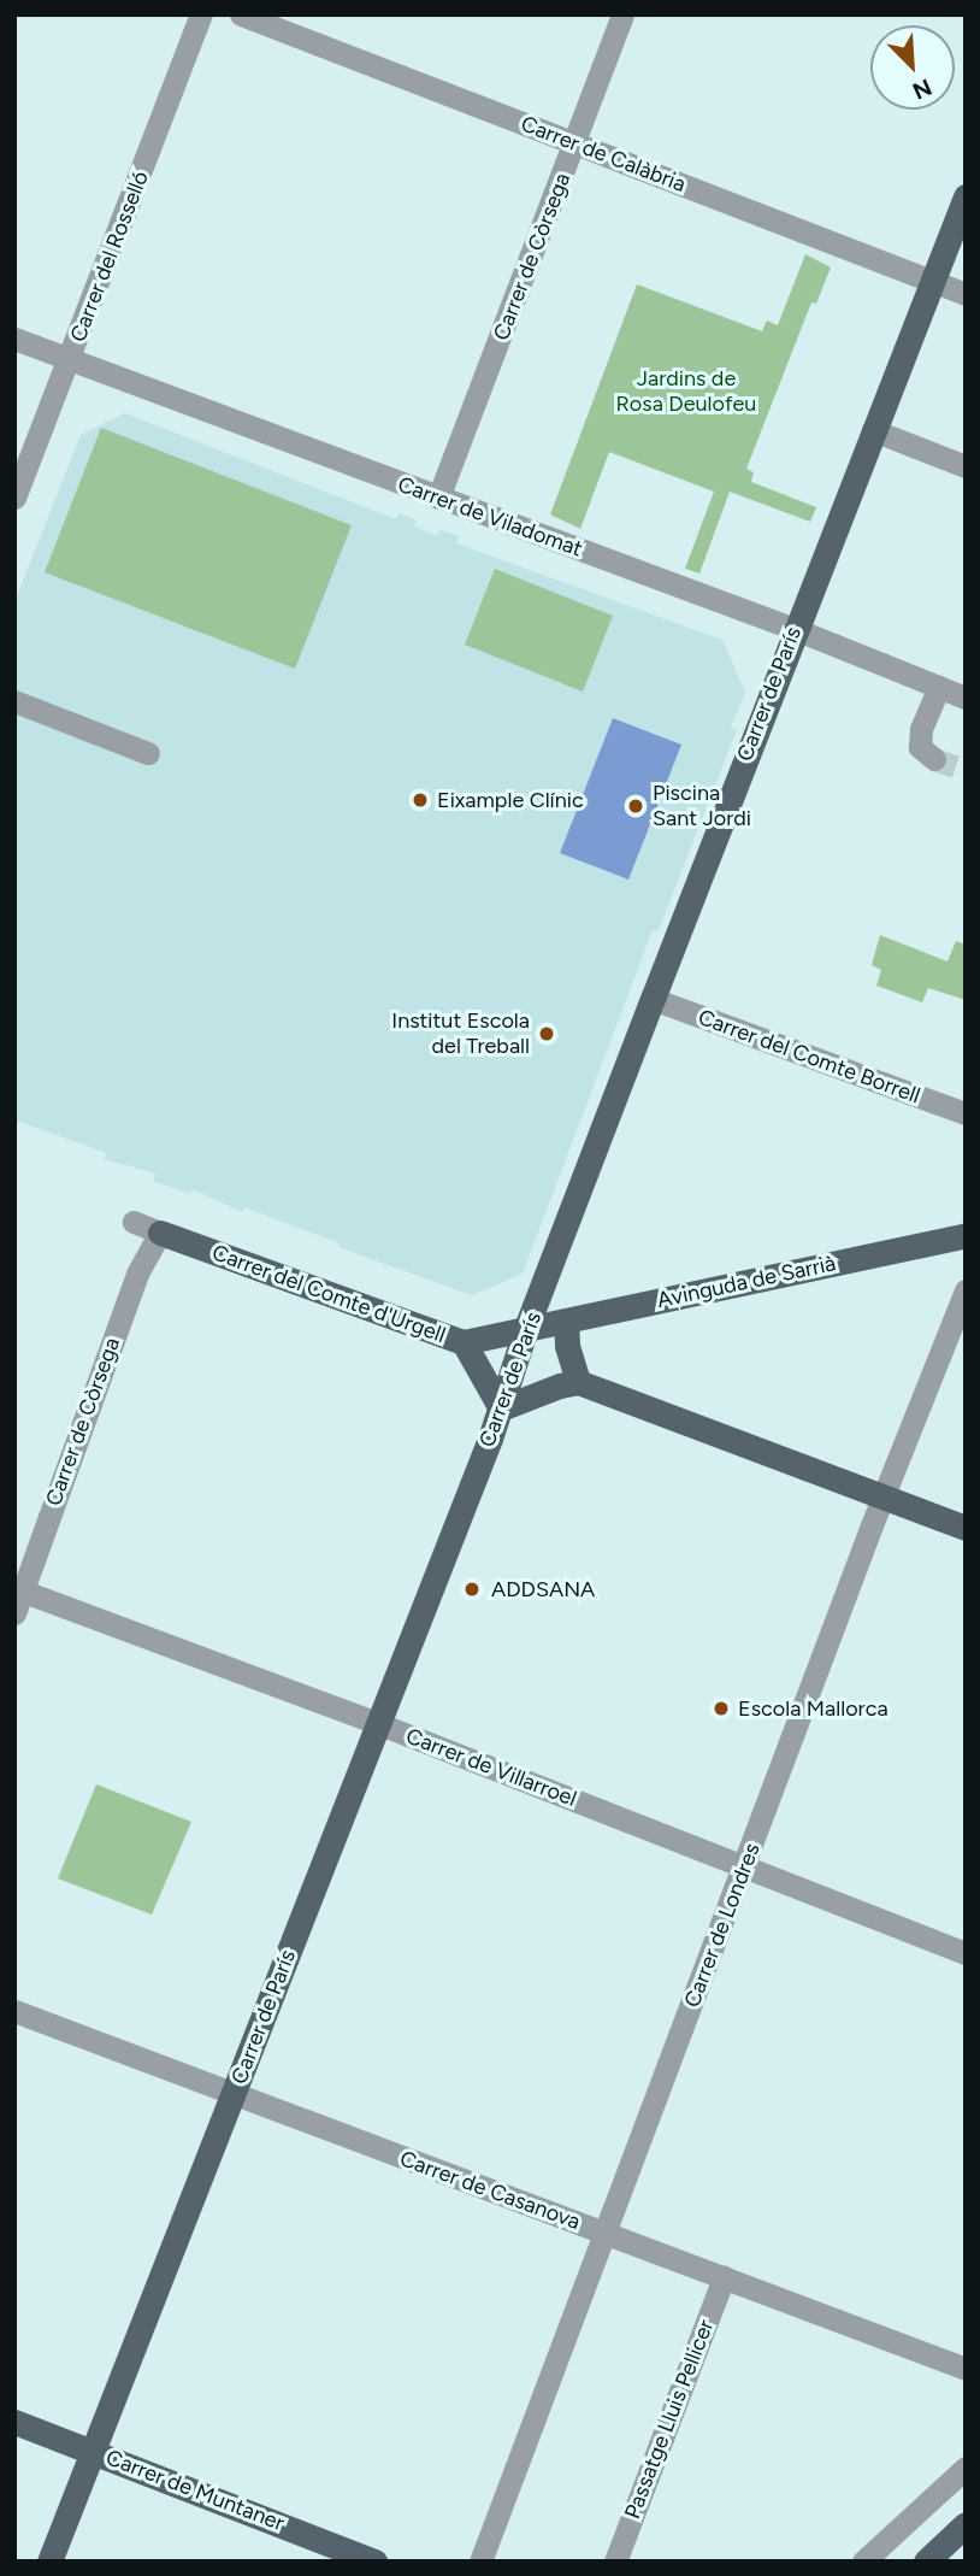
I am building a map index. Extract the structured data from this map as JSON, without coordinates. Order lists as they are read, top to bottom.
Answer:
{
  "streets": {
    "main road": [
      "Carrer de París",
      "Avinguda de Sarrià",
      "Carrer del Comte d'Urgell",
      "Carrer de Muntaner"
    ],
    "street": [
      "Carrer de Calàbria",
      "Carrer del Rosselló",
      "Carrer de Còrsega",
      "Carrer de Viladomat",
      "Carrer del Comte Borrell",
      "Carrer de Villarroel",
      "Carrer de Londres",
      "Carrer de Casanova",
      "Passatge Lluis Pellicer"
    ]
  },
  "crossings": [
    ["Carrer de Calàbria", "Carrer de Còrsega"],
    ["Carrer de Calàbria", "Carrer de París"],
    ["Carrer del Rosselló", "Carrer de Viladomat"],
    ["Carrer de Còrsega", "Carrer de Viladomat"],
    ["Carrer de Còrsega", "Carrer del Comte d'Urgell"],
    ["Carrer de Còrsega", "Carrer de Villarroel"],
    ["Carrer de Viladomat", "Carrer de París"],
    ["Carrer de París", "Carrer del Comte Borrell"],
    ["Carrer de París", "Avinguda de Sarrià"],
    ["Carrer de París", "Carrer del Comte d'Urgell"],
    ["Carrer de París", "Carrer de Villarroel"],
    ["Carrer de París", "Carrer de Casanova"],
    ["Carrer de París", "Carrer de Muntaner"],
    ["Avinguda de Sarrià", "Carrer del Comte d'Urgell"],
    ["Carrer de Villarroel", "Carrer de Londres"],
    ["Carrer de Londres", "Carrer de Casanova"],
    ["Carrer de Casanova", "Passatge Lluis Pellicer"]
  ],
  "parks": ["Jardins de Rosa Deulofeu"],
  "places": [
    "Eixample Clínic",
    "Piscina Sant Jordi",
    "Institut Escola del Treball",
    "ADDSANA",
    "Escola Mallorca"
  ],
  "north": "bottom right"
}
